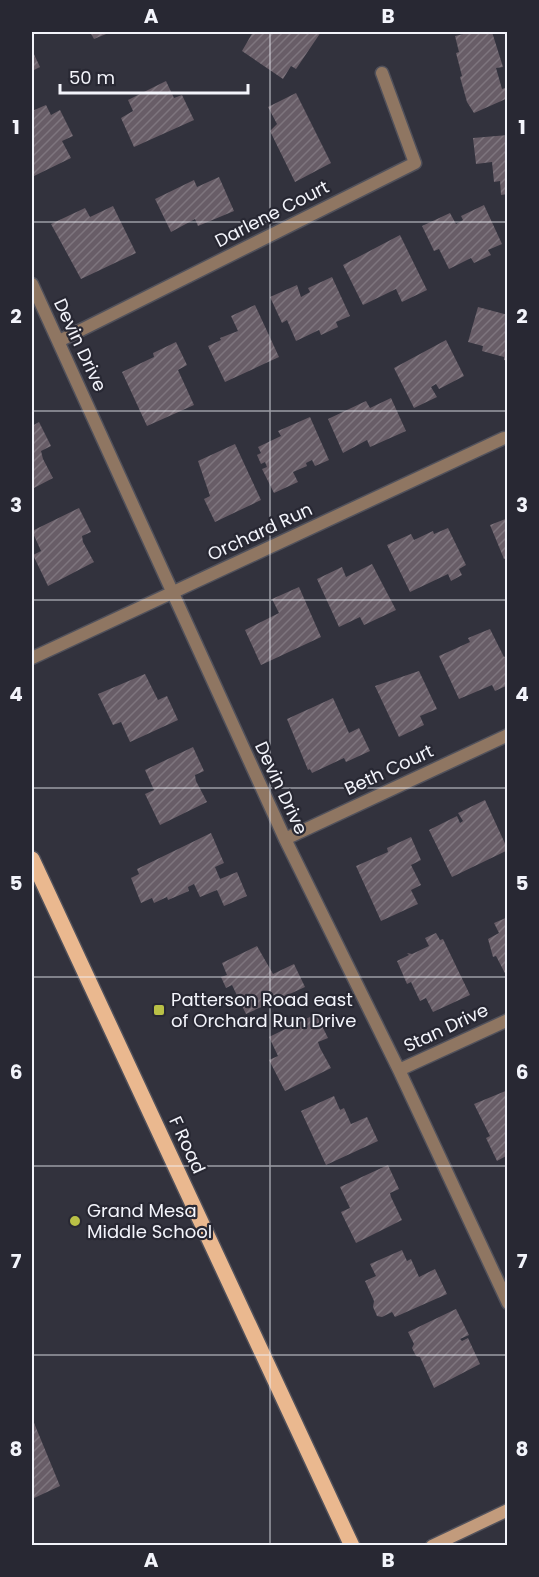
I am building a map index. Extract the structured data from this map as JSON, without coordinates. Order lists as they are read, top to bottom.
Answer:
{
  "streets": {
    "main road": ["F Road"],
    "street": [
      "Darlene Court",
      "Devin Drive",
      "Orchard Run",
      "Beth Court",
      "Stan Drive"
    ]
  },
  "crossings": [
    ["Darlene Court", "Devin Drive"],
    ["Devin Drive", "Orchard Run"],
    ["Devin Drive", "Beth Court"],
    ["Devin Drive", "Stan Drive"]
  ],
  "places": {
    "transit": ["Patterson Road east of Orchard Run Drive"],
    "other": ["Grand Mesa Middle School"]
  },
  "scale_bar": "50 m",
  "grid": {
    "columns": ["A", "B"],
    "rows": [
      "1",
      "2",
      "3",
      "4",
      "5",
      "6",
      "7",
      "8"
    ]
  }
}
